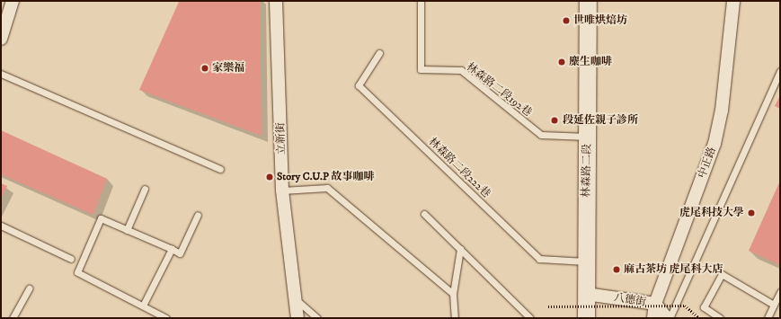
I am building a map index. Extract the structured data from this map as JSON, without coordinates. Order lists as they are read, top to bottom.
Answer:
{
  "streets": {
    "main road": ["林森路二段"],
    "street": ["立新街", "中正路", "八德街"],
    "lane": ["林森路二段192巷", "林森路二段222巷"]
  },
  "crossings": [
    ["林森路二段192巷", "林森路二段"],
    ["中正路", "八德街"],
    ["林森路二段222巷", "林森路二段"],
    ["林森路二段", "八德街"]
  ],
  "places": [
    "世唯烘焙坊",
    "麋生咖啡",
    "家樂福",
    "段延佐親子診所",
    "Story C.U.P 故事咖啡",
    "虎尾科技大學",
    "麻古茶坊 虎尾科大店"
  ]
}
